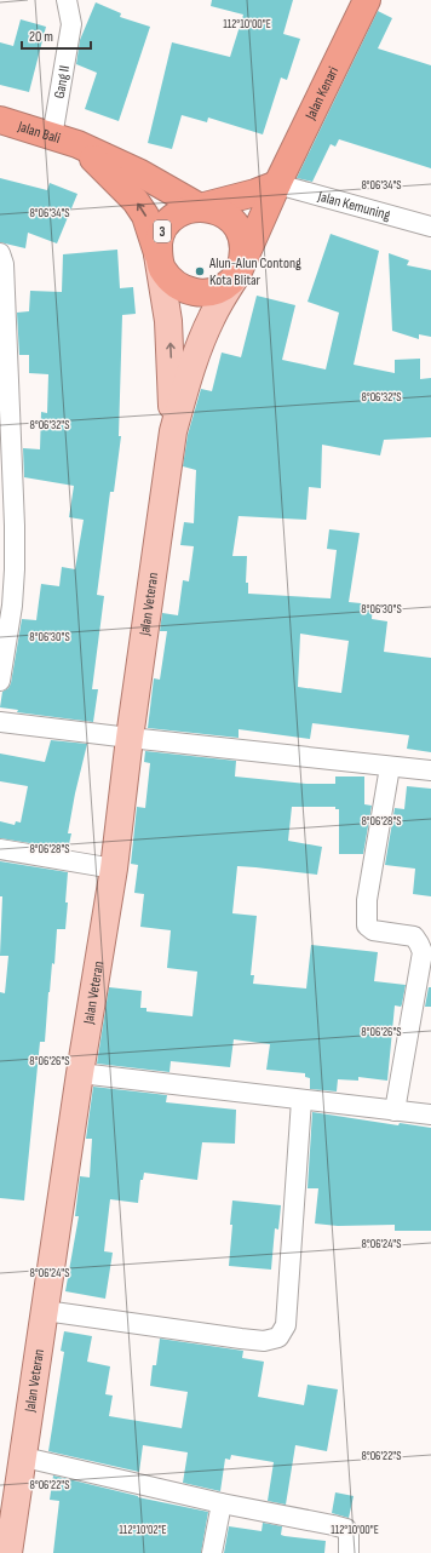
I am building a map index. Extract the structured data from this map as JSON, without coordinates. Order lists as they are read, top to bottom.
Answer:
{
  "streets": {
    "highway": ["Jalan Kenari", "Jalan Bali", "3"],
    "main road": ["Jalan Veteran"],
    "street": ["Gang II", "Jalan Kemuning"]
  },
  "crossings": [
    ["Gang II", "Jalan Bali"],
    ["Jalan Kenari", "Jalan Kemuning"],
    ["Jalan Kenari", "3"],
    ["Jalan Bali", "3"],
    ["Jalan Kemuning", "3"],
    ["3", "Jalan Veteran"]
  ],
  "places": ["Alun-Alun Contong Kota Blitar"],
  "scale_bar": "20 m",
  "coordinates": [
    "112°10'00\"E",
    "8°06'34\"S",
    "8°06'32\"S",
    "8°06'30\"S",
    "8°06'28\"S",
    "8°06'26\"S",
    "8°06'24\"S",
    "8°06'22\"S",
    "112°10'02\"E"
  ]
}
